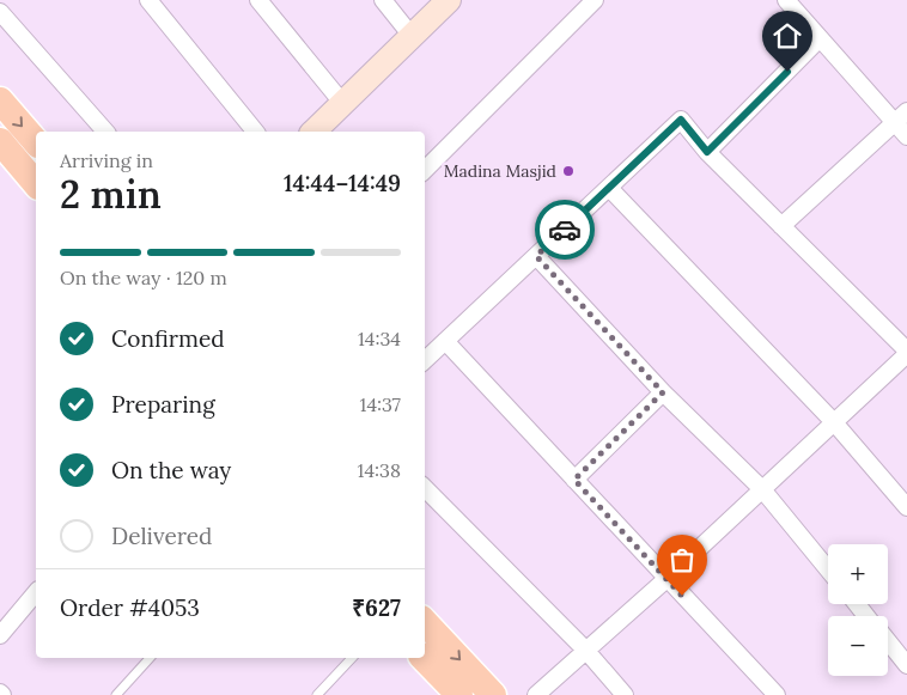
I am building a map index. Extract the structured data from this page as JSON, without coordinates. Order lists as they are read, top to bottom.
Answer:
{
  "places": ["Madina Masjid"],
  "page": {
    "heading": ["2 min", "Arriving in", "14:44–14:49"],
    "panel": ["Order #4053", "₹627"],
    "bar": "On the way · 120 m",
    "list": [
      ["Confirmed", "14:34"],
      ["Preparing", "14:37"],
      ["On the way", "14:38"],
      "Delivered"
    ],
    "map_buttons": ["+", "−"]
  }
}
